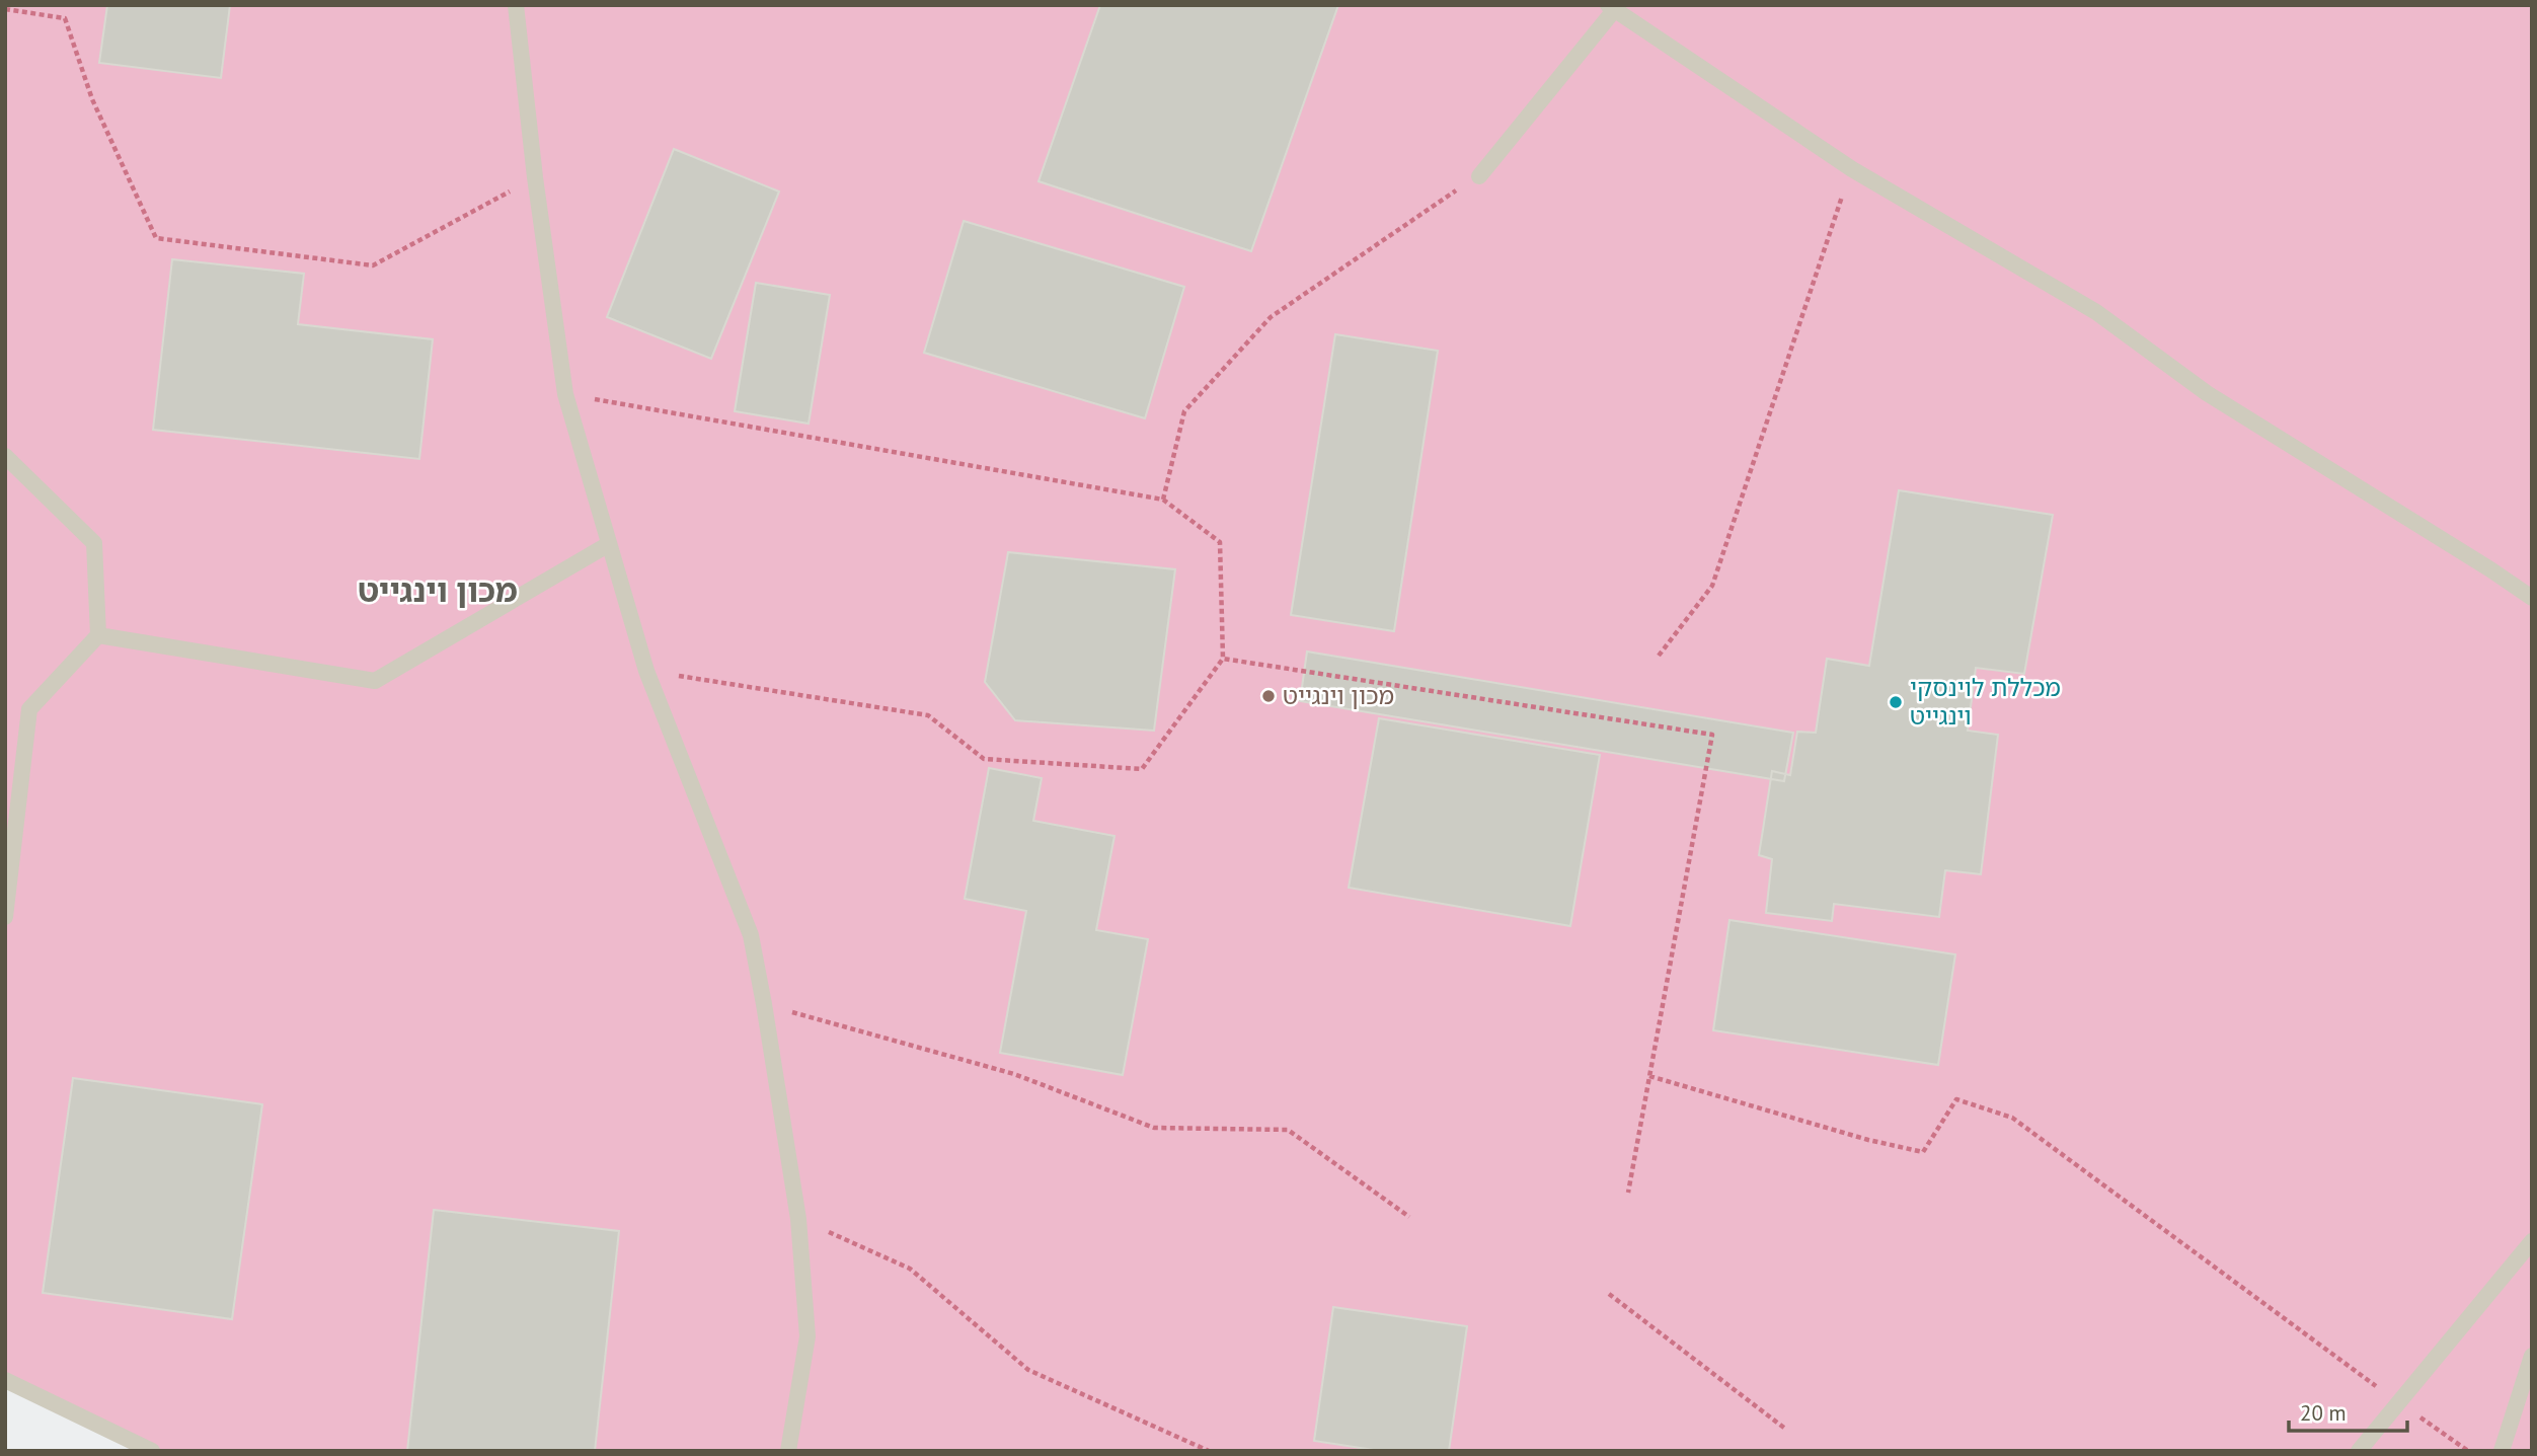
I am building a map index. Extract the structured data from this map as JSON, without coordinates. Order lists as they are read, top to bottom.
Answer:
{
  "districts": ["מכון וינגייט"],
  "places": ["מכון וינגייט", "מכללת לוינסקי וינגייט"],
  "scale_bar": "20 m"
}
